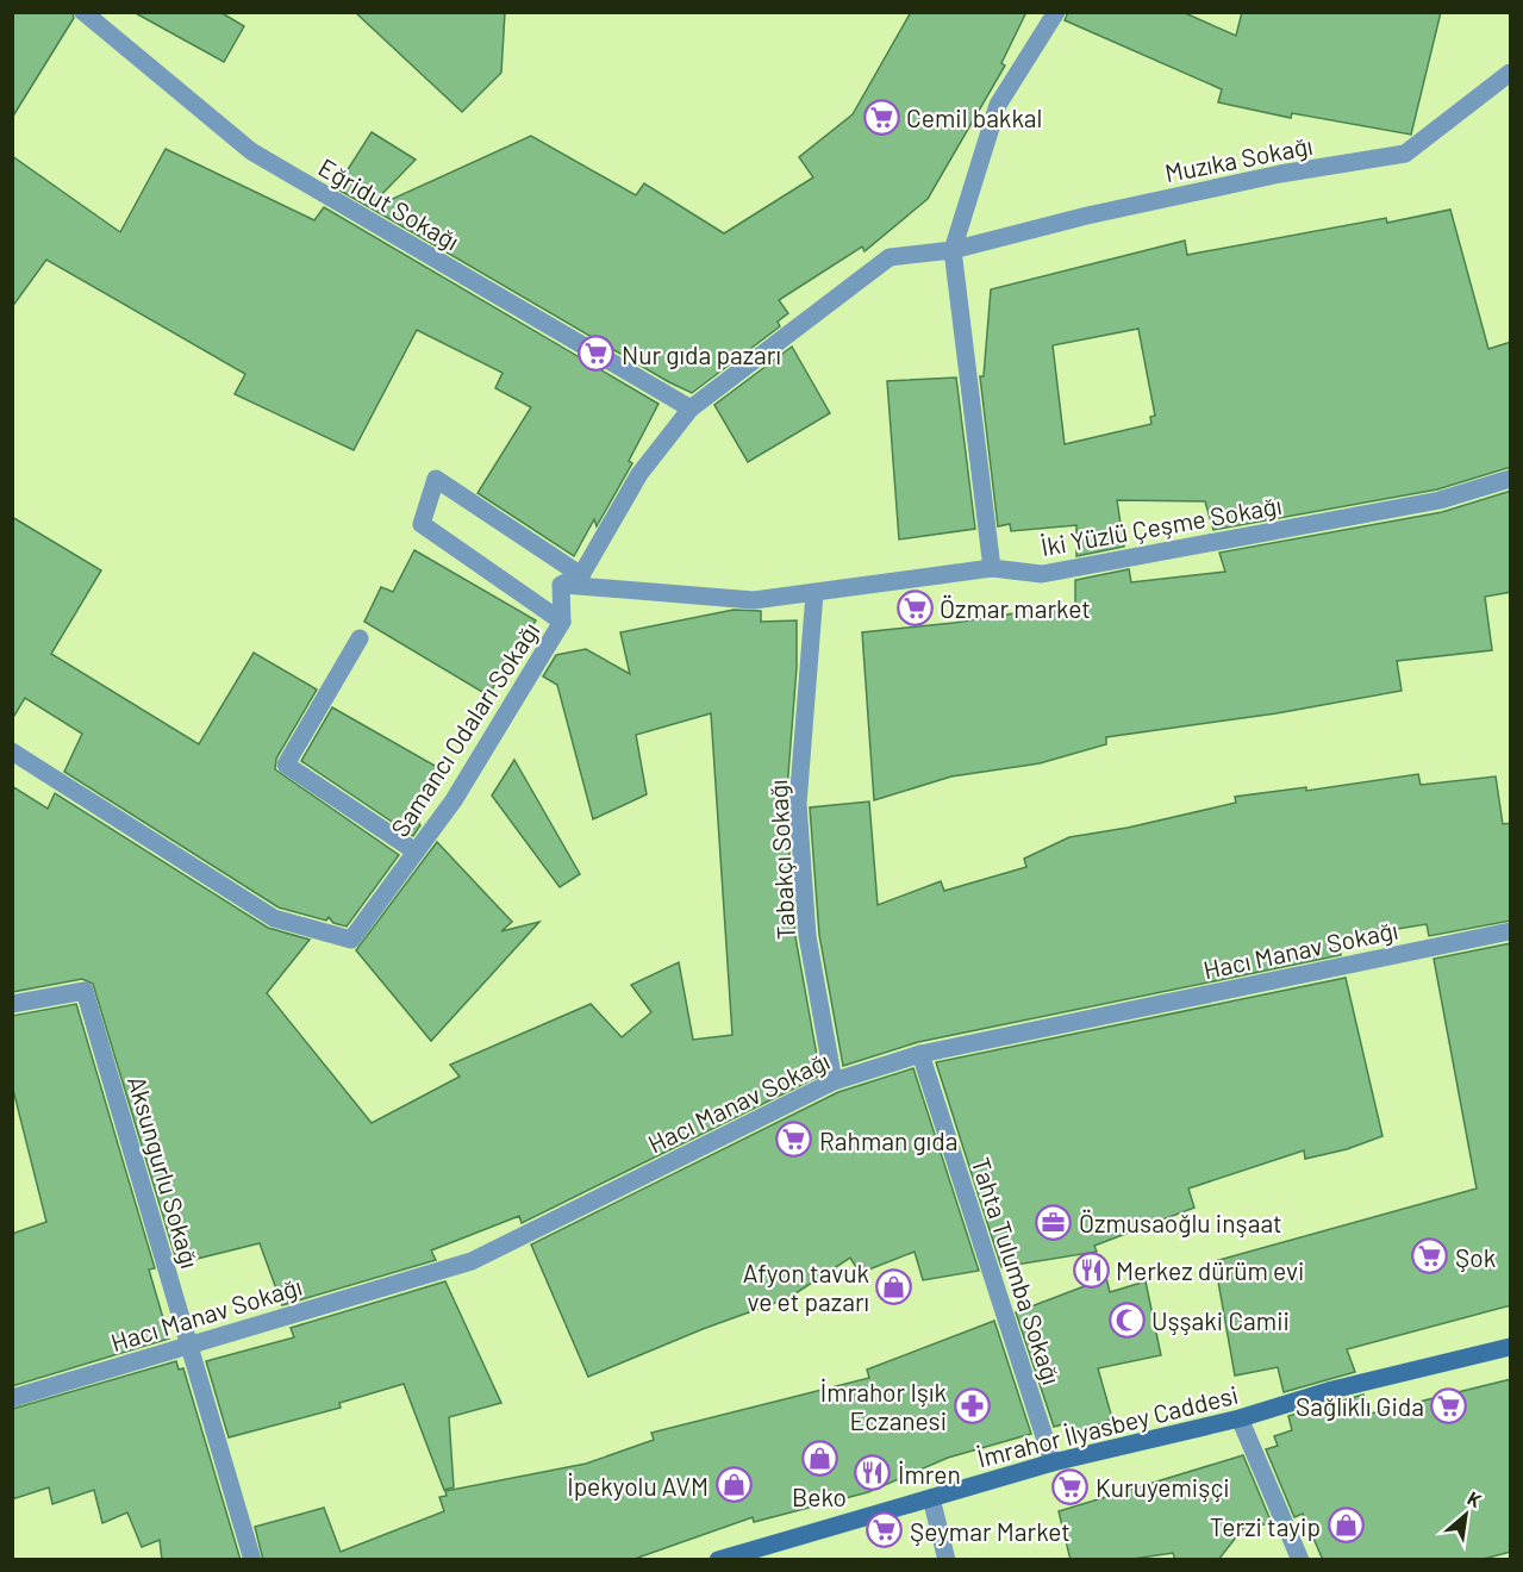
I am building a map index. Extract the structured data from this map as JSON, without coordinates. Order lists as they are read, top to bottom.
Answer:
{
  "streets": {
    "street": [
      "Muzıka Sokağı",
      "Eğridut Sokağı",
      "İki Yüzlü Çeşme Sokağı",
      "Samancı Odaları Sokağı",
      "Tabakçı Sokağı",
      "Hacı Manav Sokağı",
      "Aksungurlu Sokağı",
      "Tahta Tulumba Sokağı",
      "İmrahor İlyasbey Caddesi"
    ]
  },
  "crossings": [
    ["İki Yüzlü Çeşme Sokağı", "Samancı Odaları Sokağı"],
    ["İki Yüzlü Çeşme Sokağı", "Tabakçı Sokağı"],
    ["Tabakçı Sokağı", "Hacı Manav Sokağı"],
    ["Hacı Manav Sokağı", "Aksungurlu Sokağı"],
    ["Hacı Manav Sokağı", "Tahta Tulumba Sokağı"],
    ["Tahta Tulumba Sokağı", "İmrahor İlyasbey Caddesi"]
  ],
  "places": {
    "supermarket": [
      "Cemil bakkal",
      "Nur gıda pazarı",
      "Özmar market",
      "Rahman gıda",
      "Şok",
      "Sağlıklı Gida",
      "Kuruyemişçi",
      "Şeymar Market"
    ],
    "office": ["Özmusaoğlu inşaat"],
    "restaurant": ["Merkez dürüm evi", "İmren"],
    "shop": [
      "Afyon tavuk ve et pazarı",
      "Beko",
      "İpekyolu AVM",
      "Terzi tayip"
    ],
    "mosque": ["Uşşaki Camii"],
    "pharmacy": ["İmrahor Işık Eczanesi"]
  },
  "north": "top right"
}
